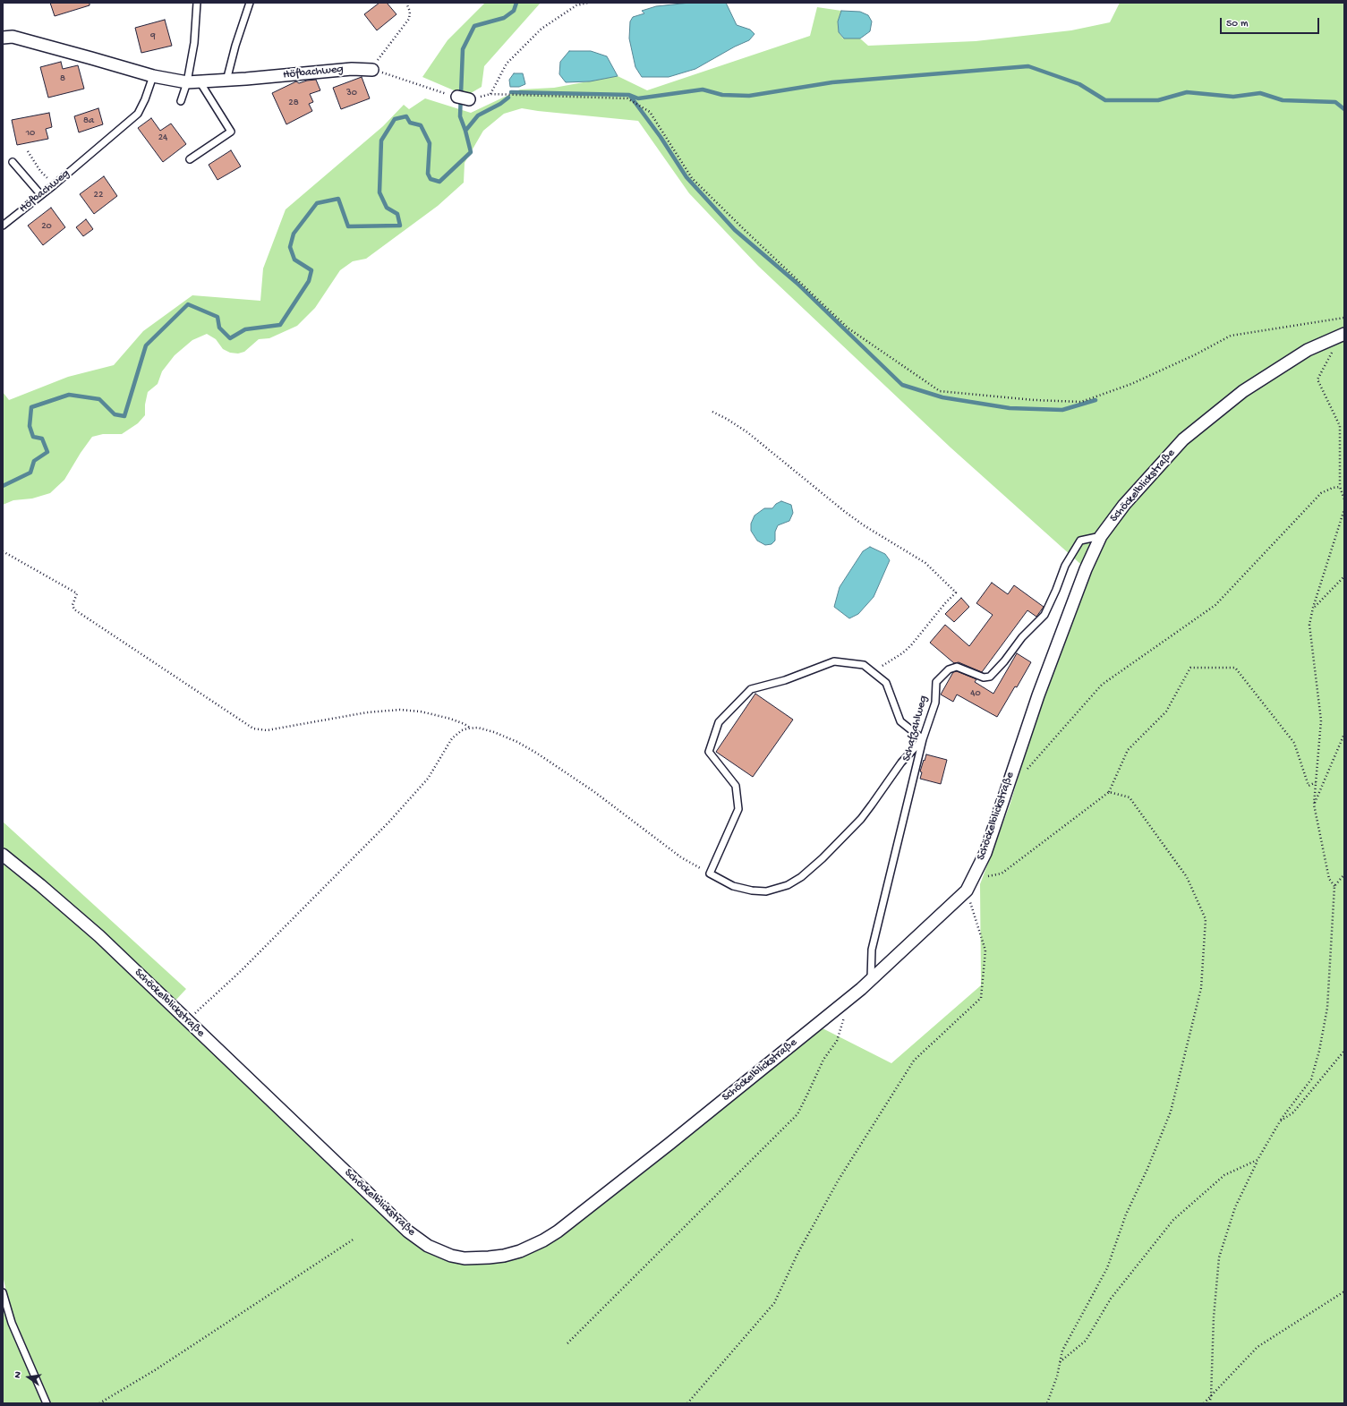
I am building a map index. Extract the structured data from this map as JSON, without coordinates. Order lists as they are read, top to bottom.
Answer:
{
  "streets": {
    "street": ["Höfbachweg", "Schöckelblickstraße"],
    "lane": ["Schafzahlweg"]
  },
  "crossings": [
    ["Schöckelblickstraße", "Schafzahlweg"]
  ],
  "house_numbers": [
    "9",
    "8",
    "30",
    "28",
    "8a",
    "10",
    "24",
    "22",
    "20",
    "40"
  ],
  "scale_bar": "50 m",
  "north": "left"
}
